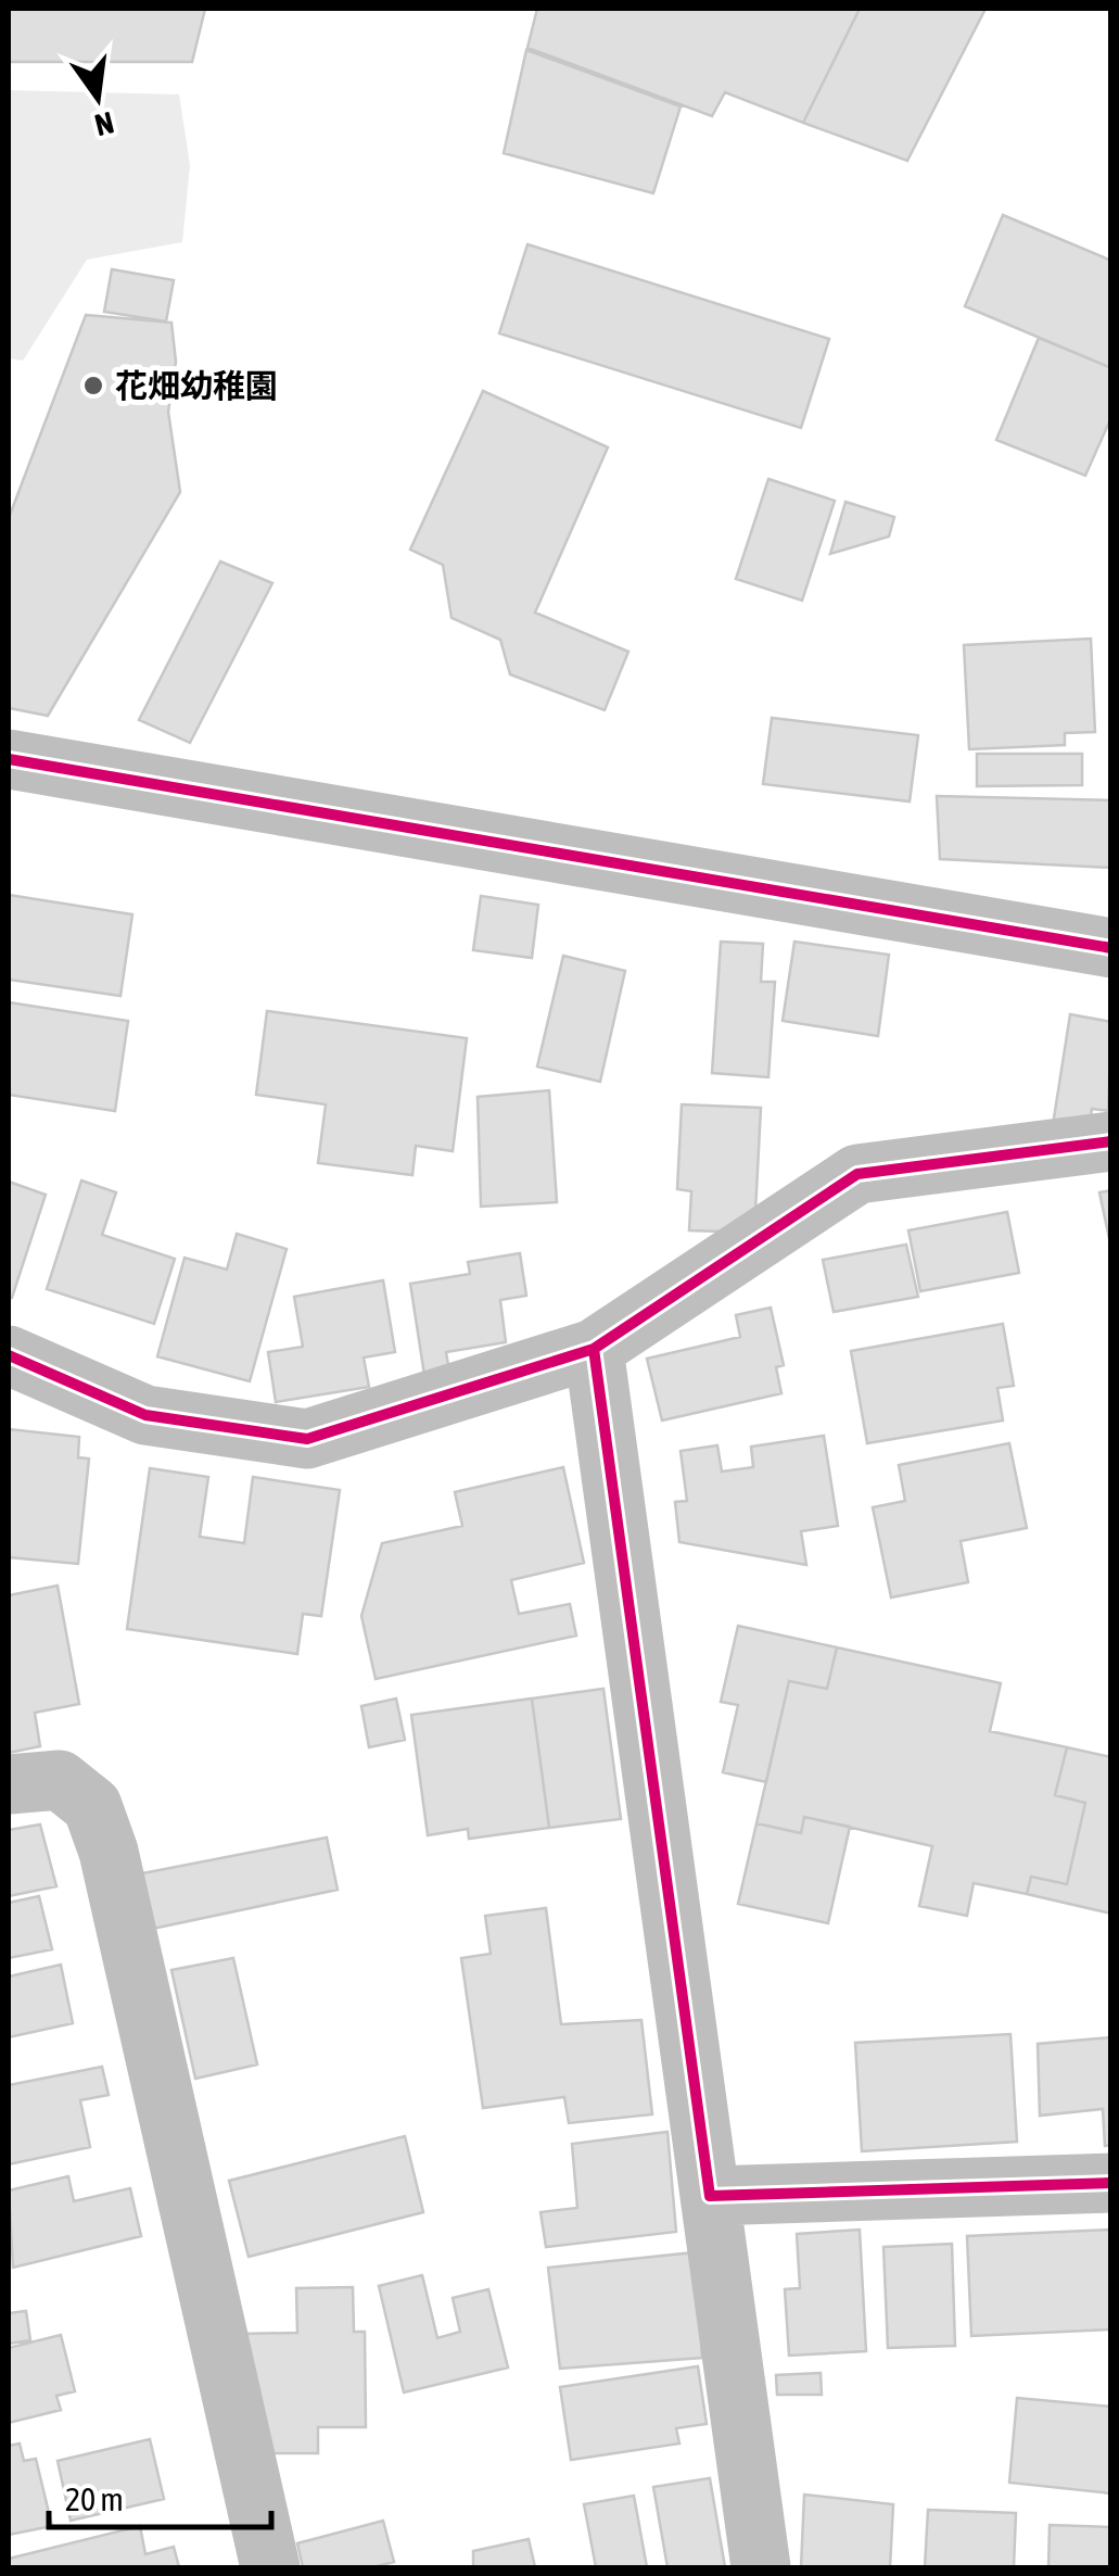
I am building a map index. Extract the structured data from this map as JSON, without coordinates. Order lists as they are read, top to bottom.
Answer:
{
  "places": ["花畑幼稚園"],
  "scale_bar": "20 m",
  "north": "bottom"
}
